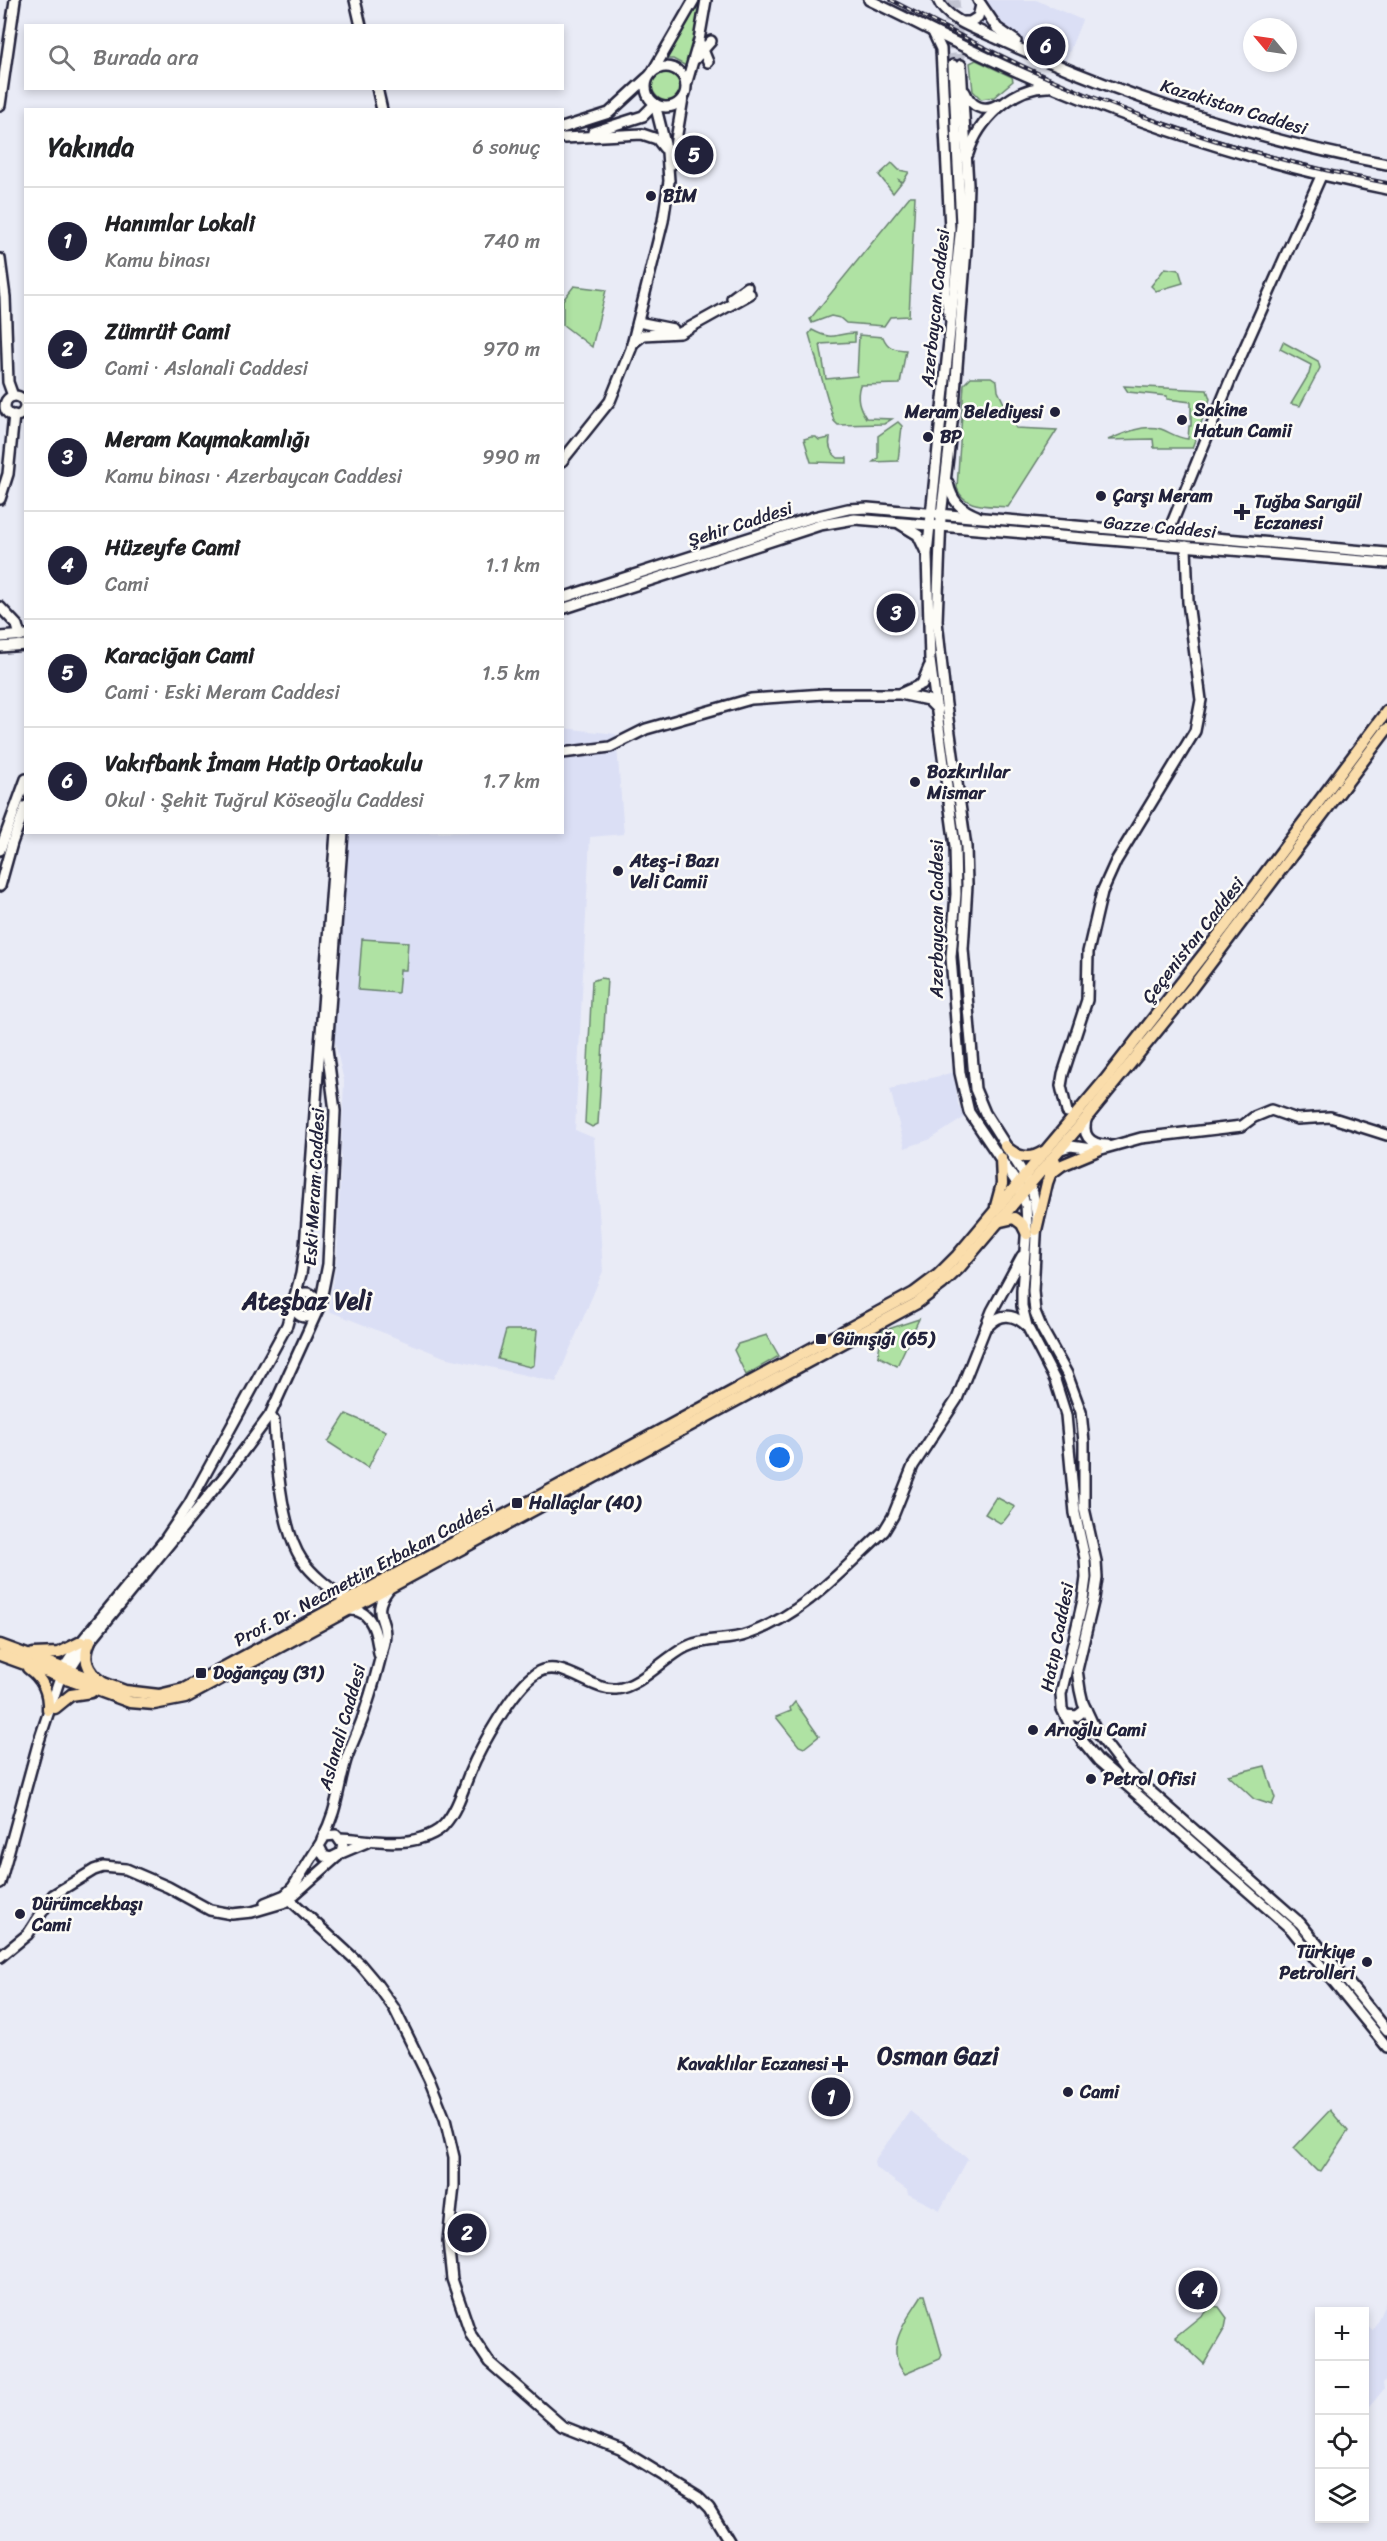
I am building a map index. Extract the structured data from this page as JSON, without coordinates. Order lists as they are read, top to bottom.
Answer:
{
  "streets": {
    "main road": [
      "Kazakistan Caddesi",
      "Azerbaycan Caddesi",
      "Şehir Caddesi",
      "Gazze Caddesi",
      "Çeçenistan Caddesi",
      "Eski Meram Caddesi",
      "Prof. Dr. Necmettin Erbakan Caddesi",
      "Hatıp Caddesi",
      "Aslanali Caddesi"
    ]
  },
  "crossings": [
    ["Azerbaycan Caddesi", "Şehir Caddesi"],
    ["Azerbaycan Caddesi", "Gazze Caddesi"],
    ["Azerbaycan Caddesi", "Çeçenistan Caddesi"],
    ["Azerbaycan Caddesi", "Prof. Dr. Necmettin Erbakan Caddesi"],
    ["Azerbaycan Caddesi", "Hatıp Caddesi"],
    ["Şehir Caddesi", "Gazze Caddesi"],
    ["Çeçenistan Caddesi", "Prof. Dr. Necmettin Erbakan Caddesi"],
    ["Eski Meram Caddesi", "Prof. Dr. Necmettin Erbakan Caddesi"],
    ["Eski Meram Caddesi", "Aslanali Caddesi"],
    ["Prof. Dr. Necmettin Erbakan Caddesi", "Aslanali Caddesi"]
  ],
  "districts": ["Ateşbaz Veli", "Osman Gazi"],
  "places": {
    "other": [
      "BİM",
      "Meram Belediyesi",
      "Sakine Hatun Camii",
      "BP",
      "Çarşı Meram",
      "Bozkırlılar Mismar",
      "Ateş-i Bazı Veli Camii",
      "Arıoğlu Cami",
      "Petrol Ofisi",
      "Dürümcekbaşı Cami",
      "Türkiye Petrolleri",
      "Cami"
    ],
    "health": ["Tuğba Sarıgül Eczanesi", "Kavaklılar Eczanesi"],
    "transit": ["Günışığı (65)", "Hallaçlar (40)", "Doğançay (31)"]
  },
  "north": "top left",
  "page": {
    "pins": [
      "6",
      "5",
      "3",
      "1",
      "2",
      "4"
    ],
    "search": "Burada ara",
    "heading": ["Yakında", "6 sonuç"],
    "list": [
      {
        "mark": "1",
        "name": "Hanımlar Lokali",
        "note": "Kamu binası",
        "value": "740 m"
      },
      {
        "mark": "2",
        "name": "Zümrüt Cami",
        "note": "Cami · Aslanali Caddesi",
        "value": "970 m"
      },
      {
        "mark": "3",
        "name": "Meram Kaymakamlığı",
        "note": "Kamu binası · Azerbaycan Caddesi",
        "value": "990 m"
      },
      {
        "mark": "4",
        "name": "Hüzeyfe Cami",
        "note": "Cami",
        "value": "1.1 km"
      },
      {
        "mark": "5",
        "name": "Karaciğan Cami",
        "note": "Cami · Eski Meram Caddesi",
        "value": "1.5 km"
      },
      {
        "mark": "6",
        "name": "Vakıfbank İmam Hatip Ortaokulu",
        "note": "Okul · Şehit Tuğrul Köseoğlu Caddesi",
        "value": "1.7 km"
      }
    ],
    "map_buttons": ["+", "−"]
  }
}
